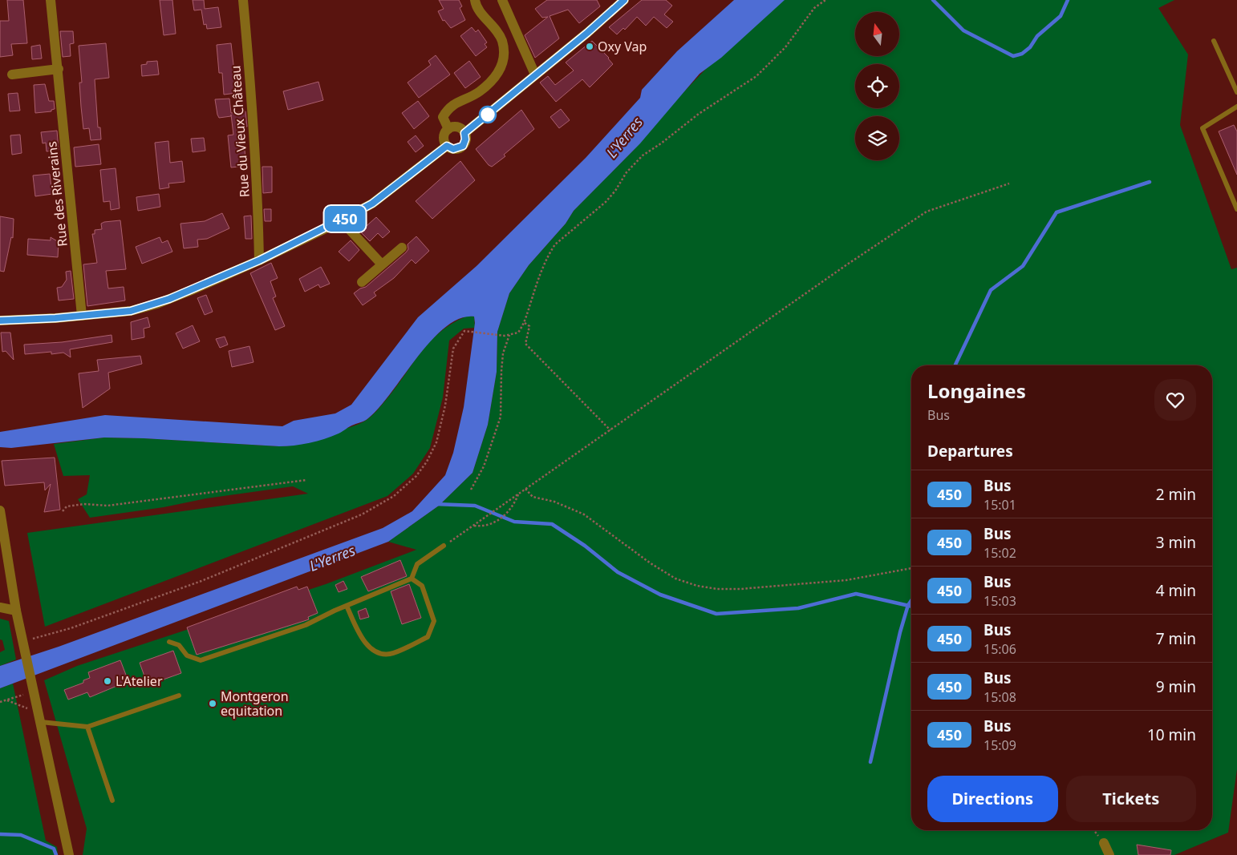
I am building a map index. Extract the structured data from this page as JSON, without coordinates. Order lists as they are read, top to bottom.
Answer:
{
  "streets": {
    "street": ["Rue du Vieux Château", "Rue des Riverains"]
  },
  "water": ["L'Yerres"],
  "places": ["Oxy Vap", "L'Atelier", "Montgeron equitation"],
  "lines": ["bus line 450"],
  "north": "top",
  "page": {
    "on_map": "450",
    "heading": [
      ["Longaines", "Bus"],
      "Departures"
    ],
    "list": [
      {
        "mark": "450",
        "name": "Bus",
        "note": "15:01",
        "value": "2 min"
      },
      {
        "mark": "450",
        "name": "Bus",
        "note": "15:02",
        "value": "3 min"
      },
      {
        "mark": "450",
        "name": "Bus",
        "note": "15:03",
        "value": "4 min"
      },
      {
        "mark": "450",
        "name": "Bus",
        "note": "15:06",
        "value": "7 min"
      },
      {
        "mark": "450",
        "name": "Bus",
        "note": "15:08",
        "value": "9 min"
      },
      {
        "mark": "450",
        "name": "Bus",
        "note": "15:09",
        "value": "10 min"
      }
    ],
    "buttons": ["Directions", "Tickets"]
  }
}
